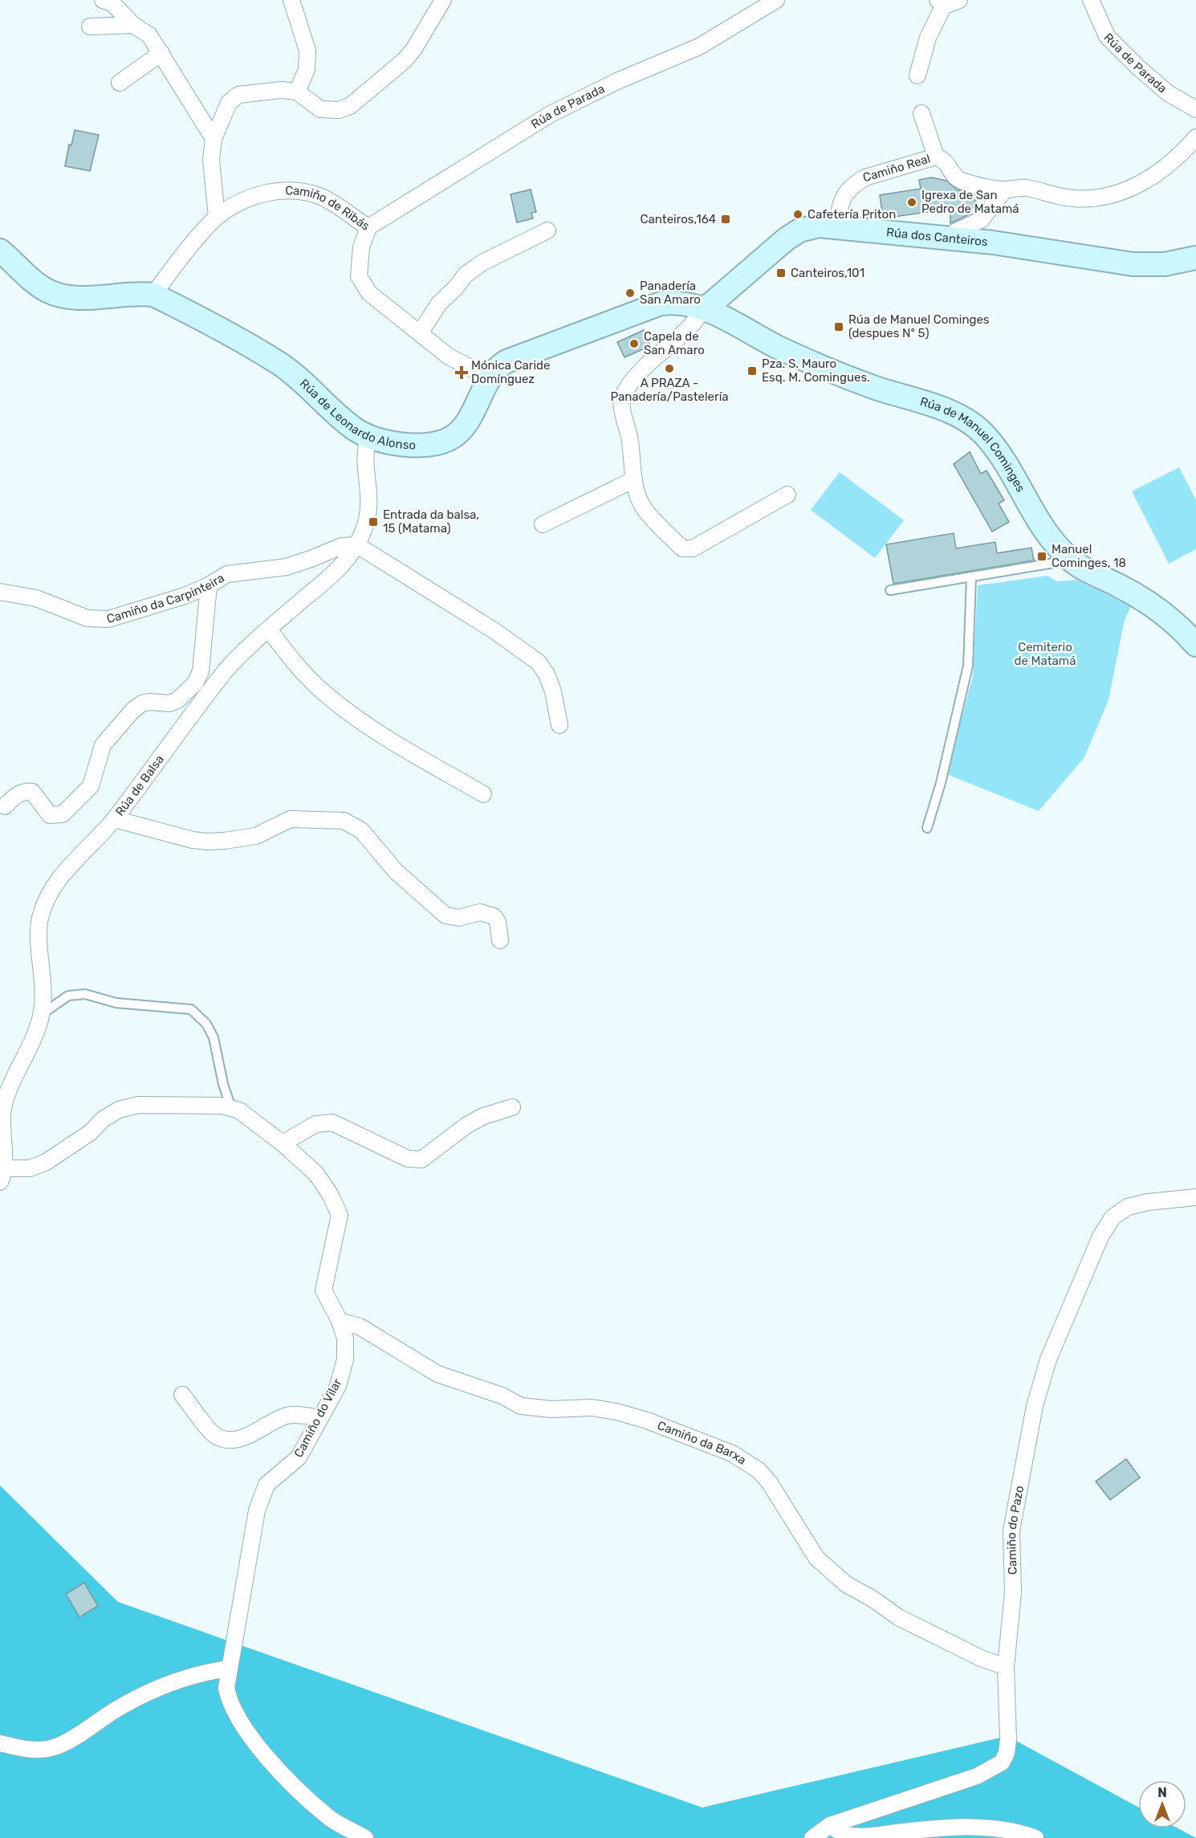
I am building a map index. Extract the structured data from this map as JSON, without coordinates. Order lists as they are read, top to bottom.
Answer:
{
  "streets": {
    "street": [
      "Rúa de Parada",
      "Camiño Real",
      "Camiño de Ribás",
      "Rúa dos Canteiros",
      "Rúa de Leonardo Alonso",
      "Rúa de Manuel Cominges",
      "Camiño da Carpinteira",
      "Rúa de Balsa",
      "Camiño do Vilar",
      "Camiño da Barxa",
      "Camiño do Pazo"
    ]
  },
  "crossings": [
    ["Rúa de Parada", "Camiño de Ribás"],
    ["Camiño Real", "Rúa dos Canteiros"],
    ["Camiño de Ribás", "Rúa de Leonardo Alonso"],
    ["Rúa dos Canteiros", "Rúa de Leonardo Alonso"],
    ["Rúa dos Canteiros", "Rúa de Manuel Cominges"],
    ["Rúa de Leonardo Alonso", "Rúa de Manuel Cominges"],
    ["Rúa de Leonardo Alonso", "Rúa de Balsa"],
    ["Camiño da Carpinteira", "Rúa de Balsa"],
    ["Rúa de Balsa", "Camiño do Vilar"],
    ["Camiño do Vilar", "Camiño da Barxa"],
    ["Camiño da Barxa", "Camiño do Pazo"]
  ],
  "parks": ["Cemiterio de Matamá"],
  "places": {
    "other": [
      "Igrexa de San Pedro de Matamá",
      "Cafetería Priton",
      "Panadería San Amaro",
      "Capela de San Amaro",
      "A PRAZA - Panadería/Pastelería"
    ],
    "transit": [
      "Canteiros,164",
      "Canteiros,101",
      "Rúa de Manuel Cominges (despues Nº 5)",
      "Pza. S. Mauro Esq. M. Comingues.",
      "Entrada da balsa, 15 (Matama)",
      "Manuel Cominges, 18"
    ],
    "health": ["Mónica Caride Domínguez"]
  },
  "north": "top"
}
